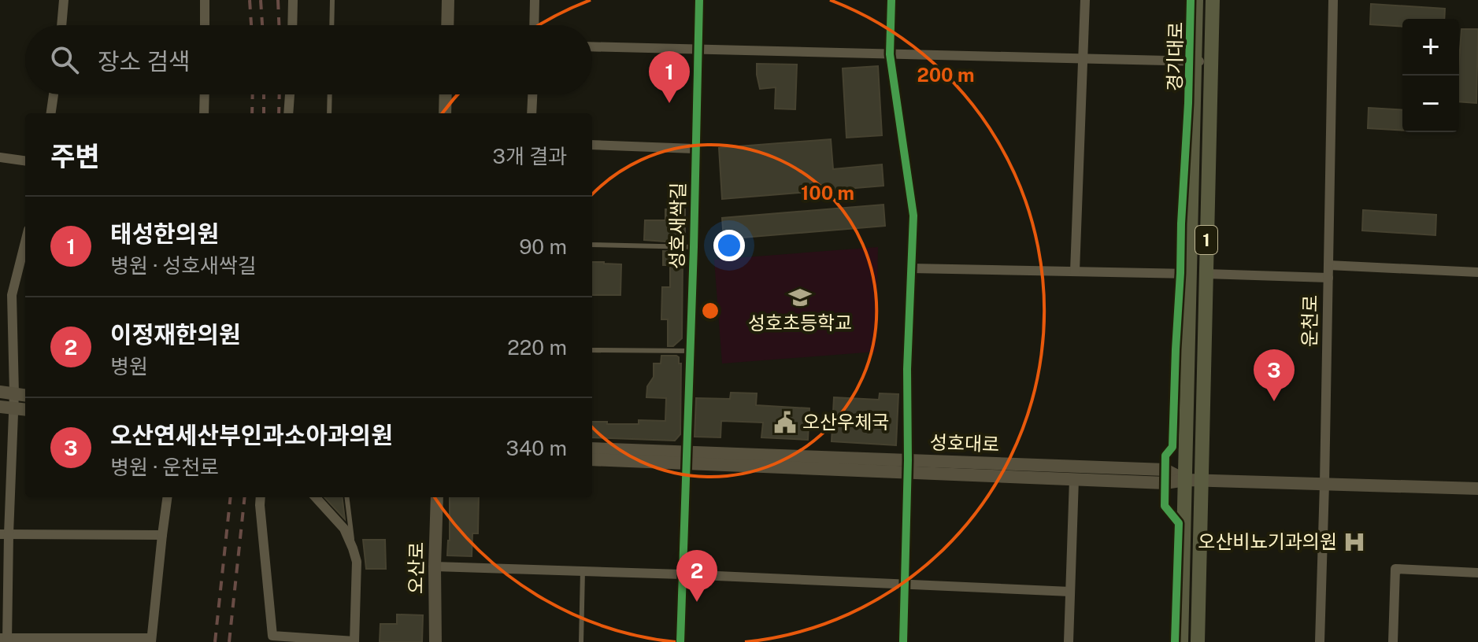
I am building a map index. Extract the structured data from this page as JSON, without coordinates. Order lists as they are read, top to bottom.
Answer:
{
  "streets": {
    "main road": [
      "경기대로",
      "1",
      "성호대로",
      "오산로"
    ],
    "street": ["성호새싹길", "운천로"]
  },
  "crossings": [
    ["경기대로", "성호대로"],
    ["성호새싹길", "성호대로"],
    ["운천로", "성호대로"]
  ],
  "places": {
    "school or university": ["성호초등학교"],
    "public building": ["오산우체국"],
    "hospital": ["오산비뇨기과의원"]
  },
  "page": {
    "map_buttons": ["+", "−"],
    "search": "장소 검색",
    "pins": ["1", "3", "2"],
    "heading": ["주변", "3개 결과"],
    "list": [
      {
        "mark": "1",
        "name": "태성한의원",
        "note": "병원 · 성호새싹길",
        "value": "90 m"
      },
      {
        "mark": "2",
        "name": "이정재한의원",
        "note": "병원",
        "value": "220 m"
      },
      {
        "mark": "3",
        "name": "오산연세산부인과소아과의원",
        "note": "병원 · 운천로",
        "value": "340 m"
      }
    ]
  },
  "rings": ["200 m", "100 m"]
}
